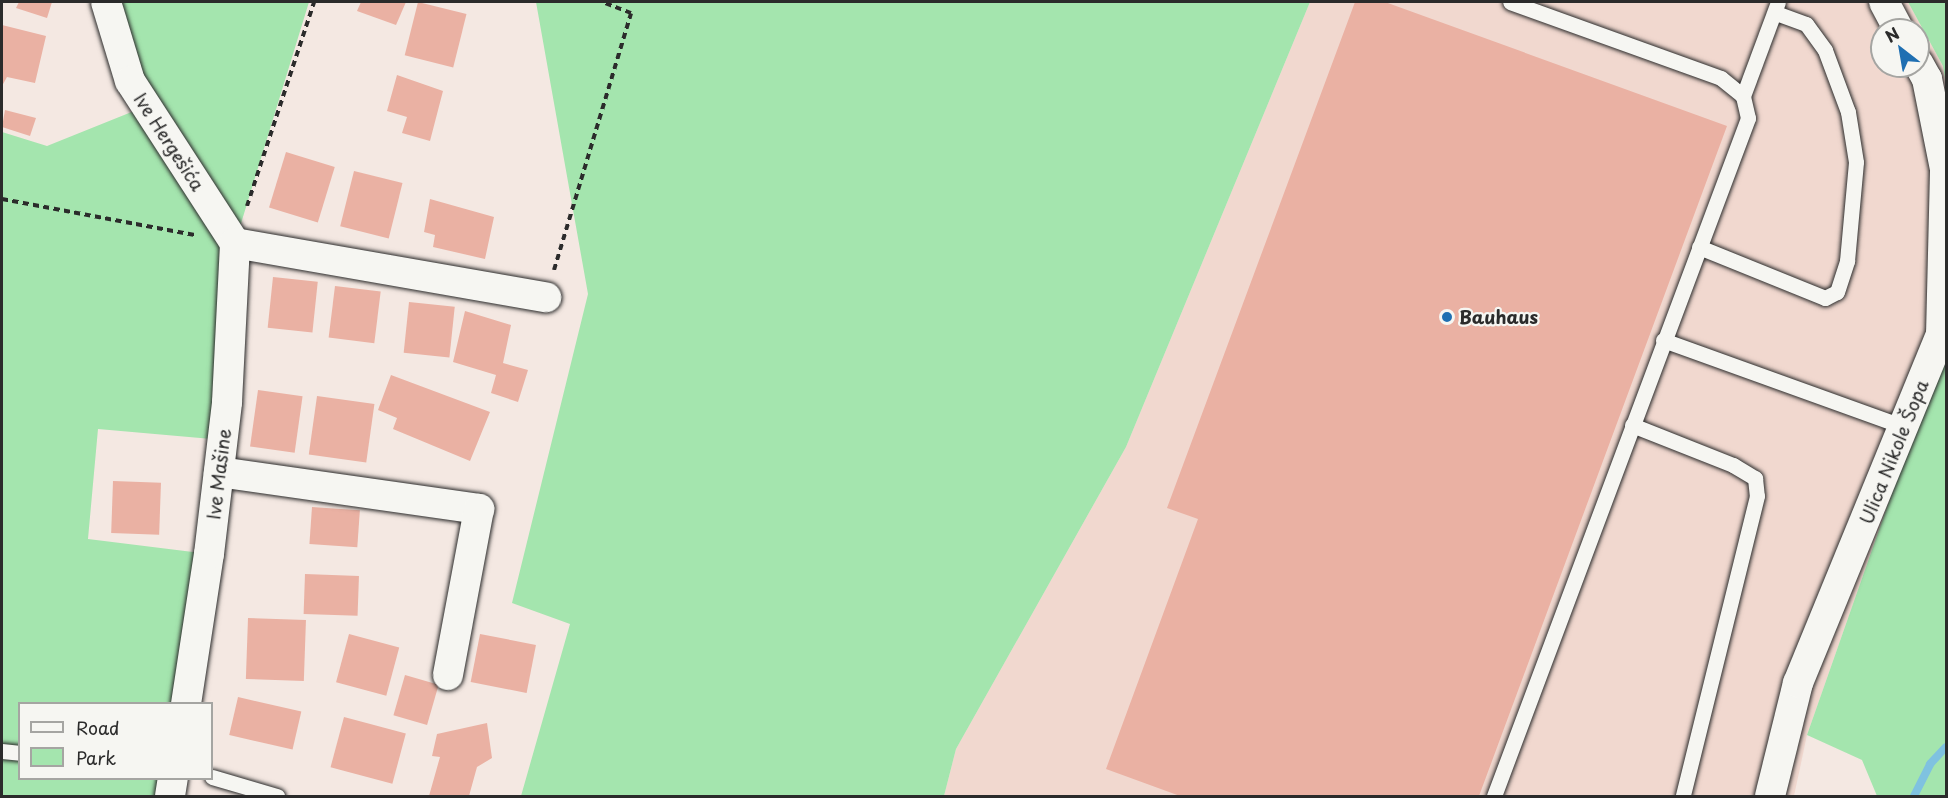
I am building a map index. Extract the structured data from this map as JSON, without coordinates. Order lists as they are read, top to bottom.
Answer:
{
  "streets": {
    "street": ["Ive Hergešića", "Ulica Nikole Šopa", "Ive Mašine"]
  },
  "crossings": [
    ["Ive Hergešića", "Ive Mašine"]
  ],
  "places": ["Bauhaus"],
  "legend": ["Road", "Park"],
  "north": "top left"
}
